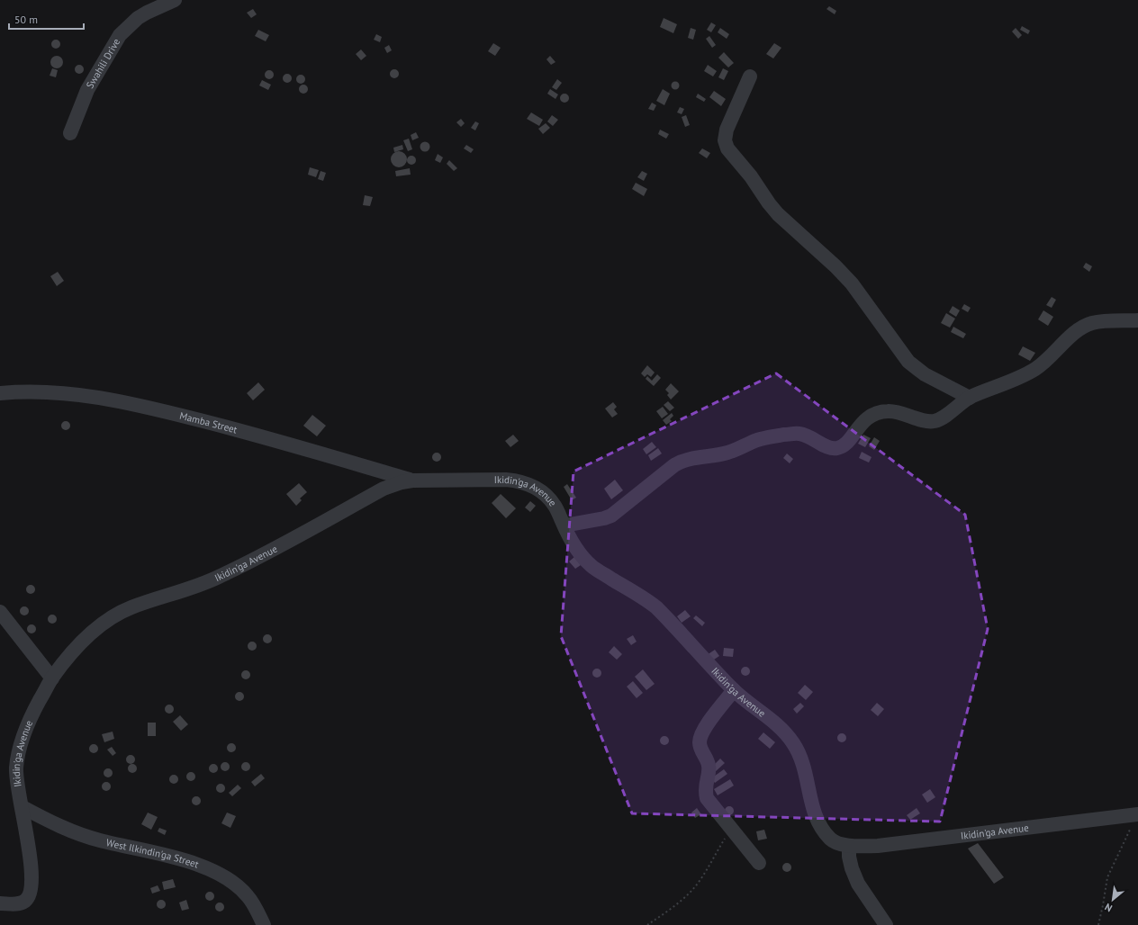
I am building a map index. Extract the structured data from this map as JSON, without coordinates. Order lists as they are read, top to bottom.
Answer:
{
  "streets": {
    "street": [
      "Swahili Drive",
      "Mamba Street",
      "Ikidin'ga Avenue",
      "West Ilkindin'ga Street"
    ]
  },
  "crossings": [
    ["Mamba Street", "Ikidin'ga Avenue"],
    ["Ikidin'ga Avenue", "West Ilkindin'ga Street"]
  ],
  "scale_bar": "50 m",
  "north": "bottom left"
}
